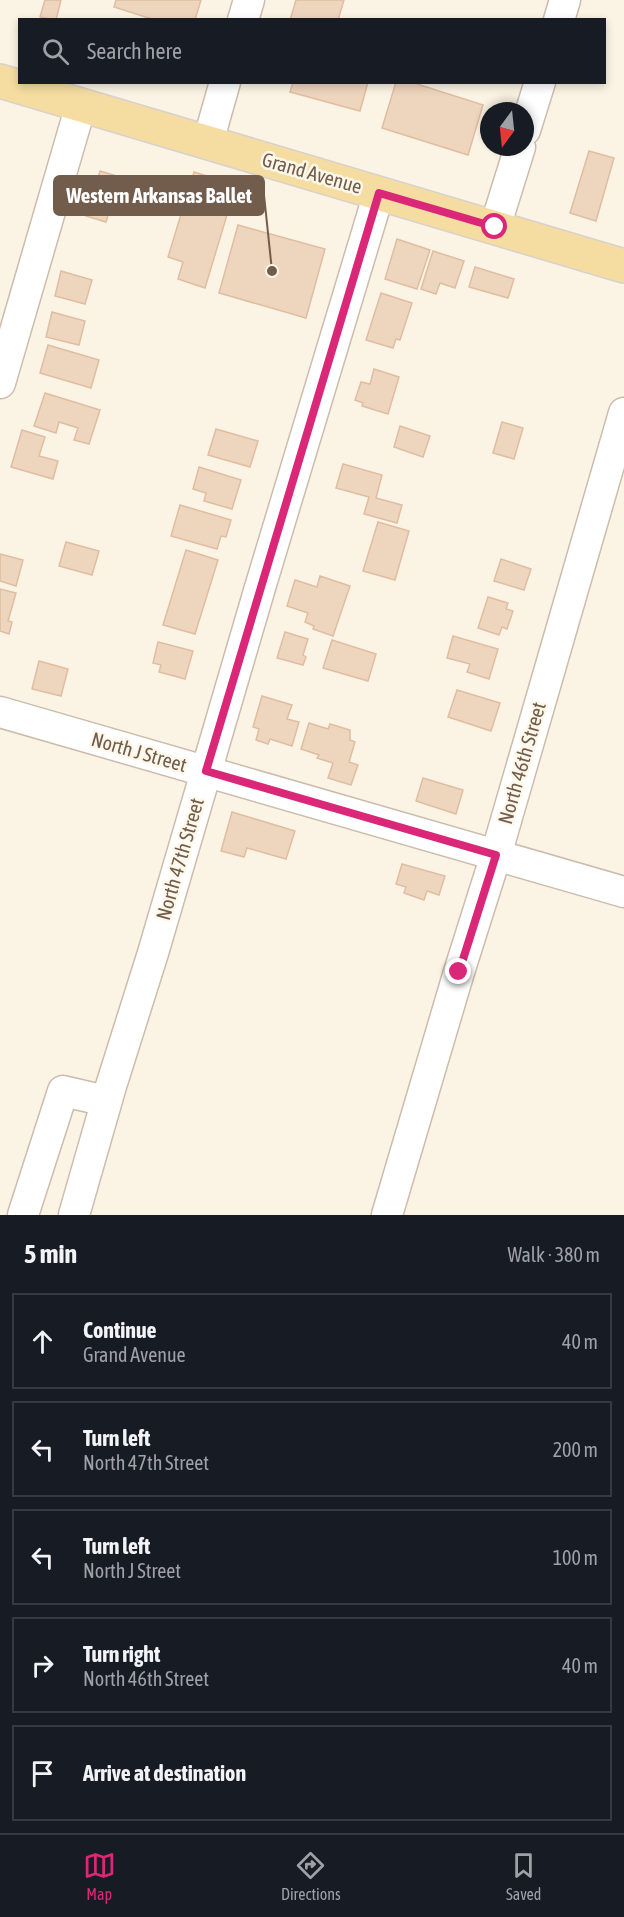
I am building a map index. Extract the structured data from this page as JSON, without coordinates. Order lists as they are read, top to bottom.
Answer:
{
  "streets": {
    "main road": ["Grand Avenue"],
    "street": ["North J Street", "North 46th Street", "North 47th Street"]
  },
  "crossings": [
    ["Grand Avenue", "North 47th Street"],
    ["North J Street", "North 46th Street"],
    ["North J Street", "North 47th Street"]
  ],
  "places": ["Western Arkansas Ballet"],
  "north": "bottom",
  "page": {
    "search": "Search here",
    "heading": ["5 min", "Walk · 380 m"],
    "list": [
      ["Continue", "Grand Avenue", "40 m"],
      ["Turn left", "North 47th Street", "200 m"],
      ["Turn left", "North J Street", "100 m"],
      ["Turn right", "North 46th Street", "40 m"],
      "Arrive at destination"
    ],
    "nav": ["Map", "Directions", "Saved"]
  }
}
